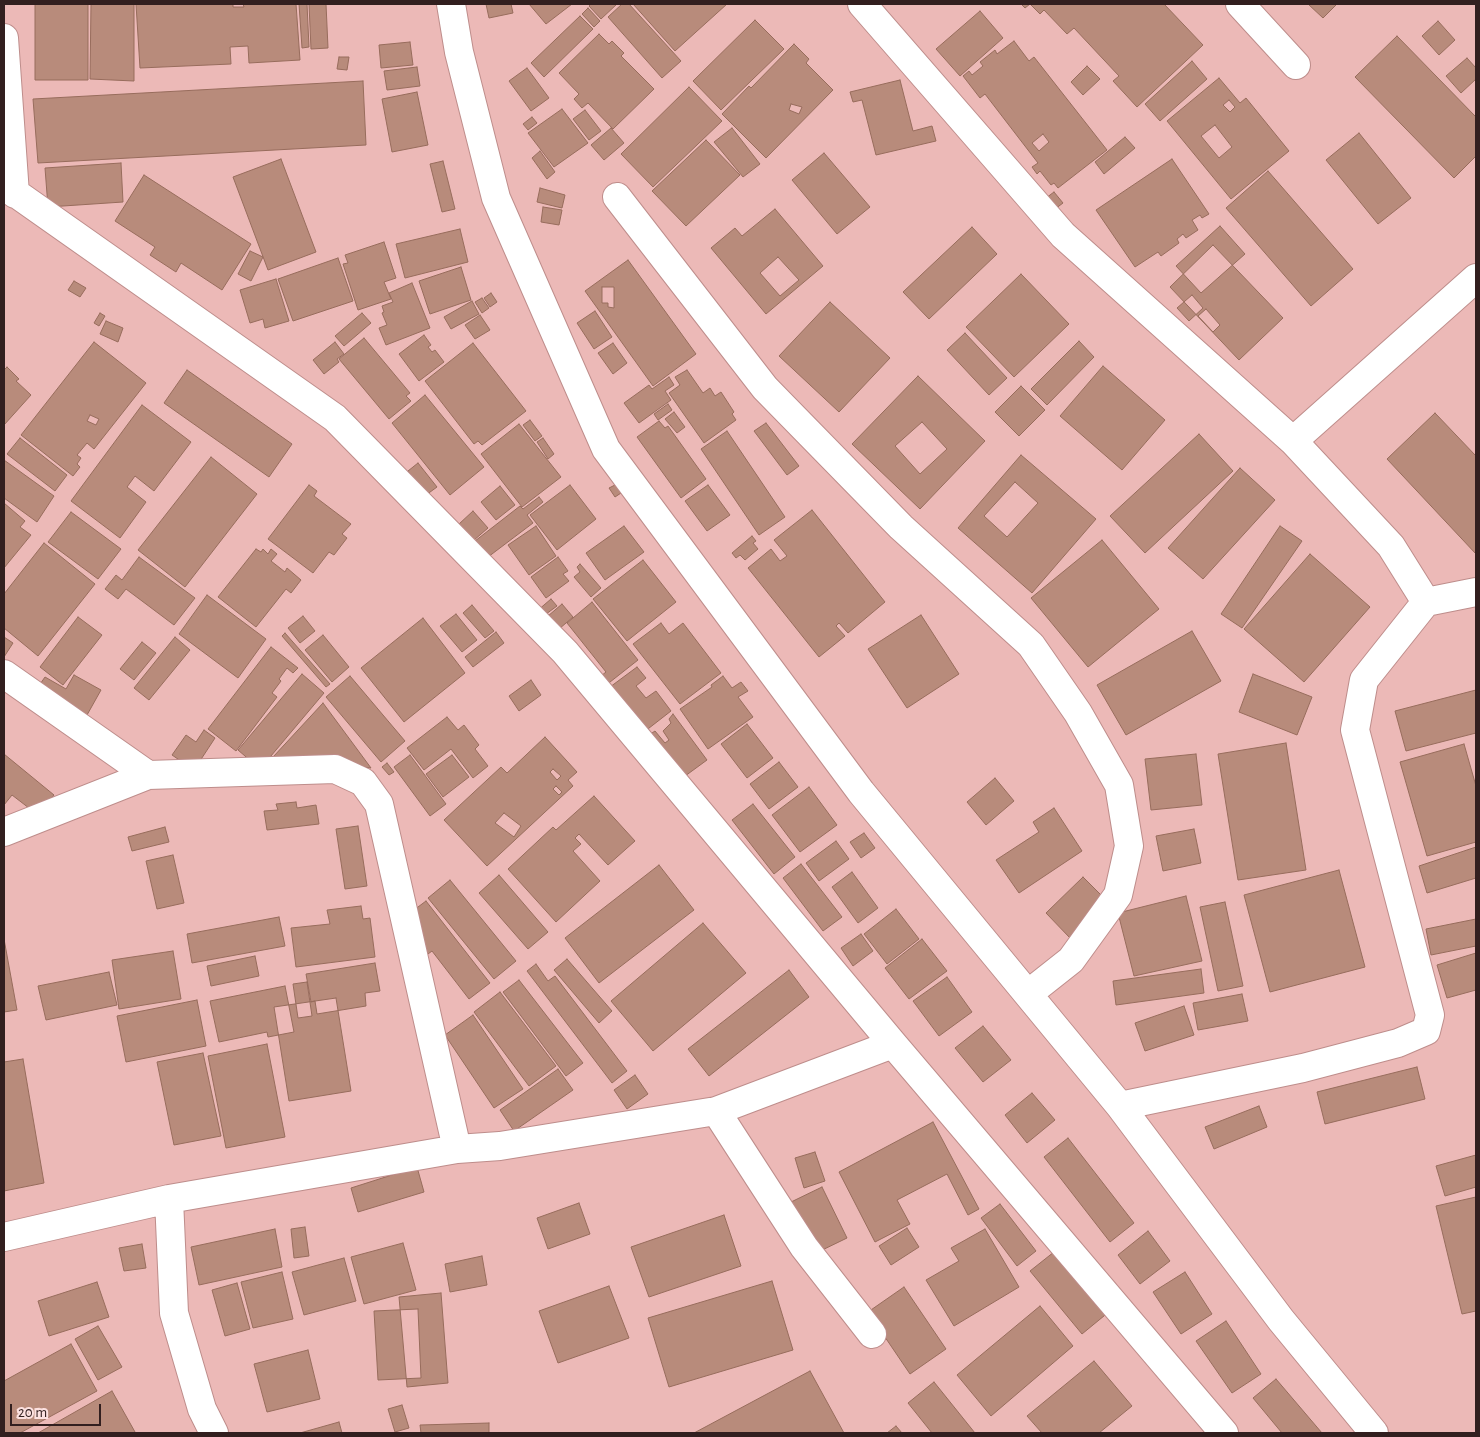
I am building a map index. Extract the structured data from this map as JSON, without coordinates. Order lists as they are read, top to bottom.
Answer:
{
  "scale_bar": "20 m"
}
